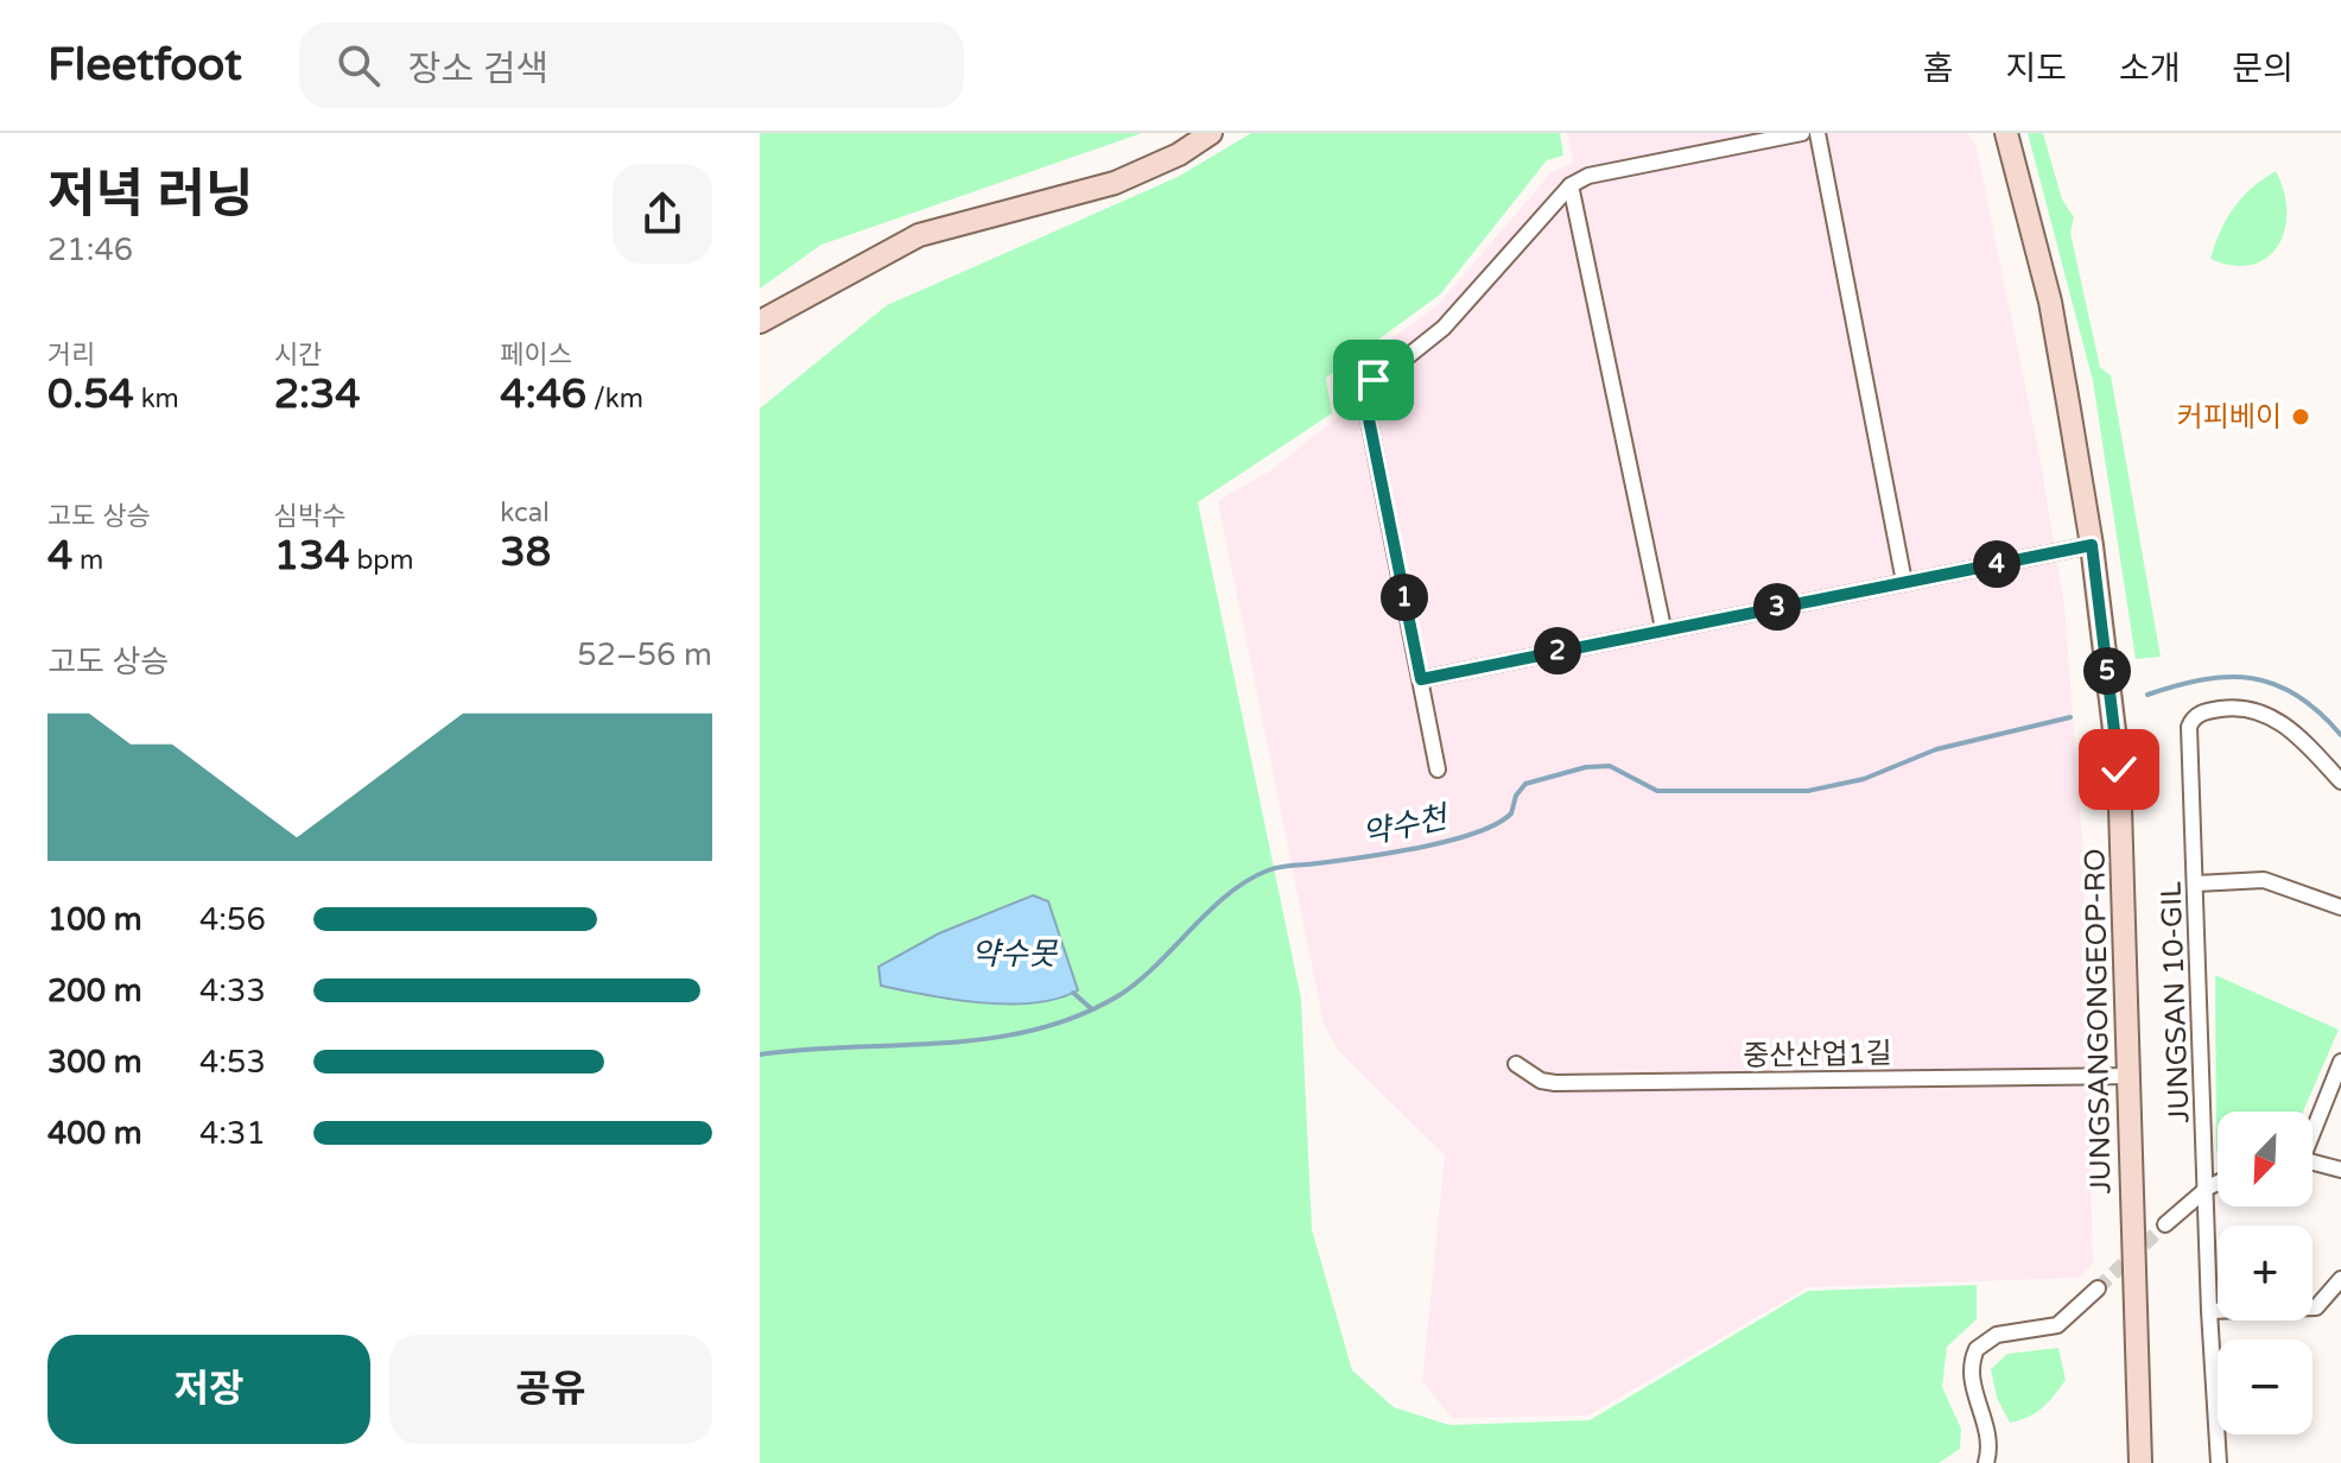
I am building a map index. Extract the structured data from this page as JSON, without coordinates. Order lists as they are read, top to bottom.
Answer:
{
  "streets": {
    "street": ["JUNGSAN 10-GIL", "JUNGSANGONGEOP-RO", "중산산업1길"]
  },
  "crossings": [
    ["JUNGSANGONGEOP-RO", "중산산업1길"]
  ],
  "water": ["약수천", "약수못"],
  "places": ["커피베이"],
  "north": "bottom left",
  "page": {
    "header": "Fleetfoot",
    "search": "장소 검색",
    "nav": [
      "홈",
      "지도",
      "소개",
      "문의"
    ],
    "heading": ["저녁 러닝", "21:46"],
    "stats": [
      ["거리", "0.54 km"],
      ["시간", "2:34"],
      ["페이스", "4:46 /km"],
      ["고도 상승", "4 m"],
      ["심박수", "134 bpm"],
      ["kcal", "38"]
    ],
    "pins": [
      "4",
      "1",
      "3",
      "2",
      "5"
    ],
    "chart": ["고도 상승", "52–56 m"],
    "list": [
      {
        "name": "100 m",
        "note": "4:56"
      },
      {
        "name": "200 m",
        "note": "4:33"
      },
      {
        "name": "300 m",
        "note": "4:53"
      },
      {
        "name": "400 m",
        "note": "4:31"
      }
    ],
    "map_buttons": ["+", "−"],
    "buttons": ["저장", "공유"]
  }
}
